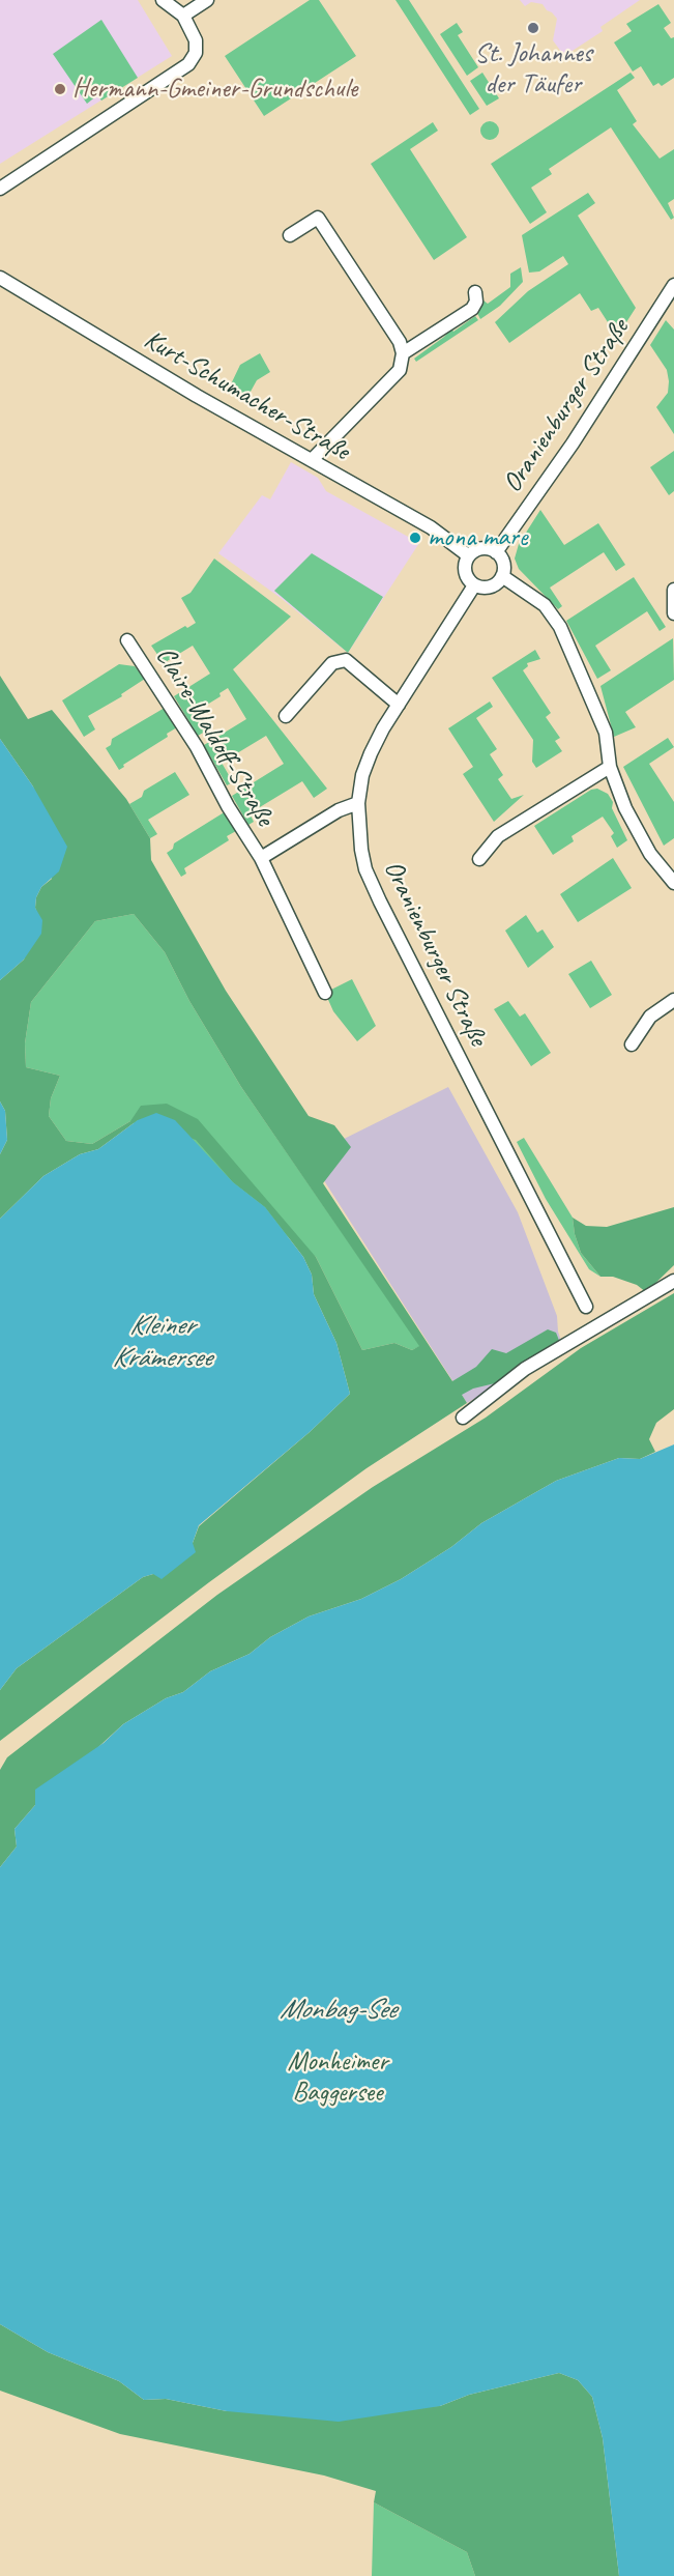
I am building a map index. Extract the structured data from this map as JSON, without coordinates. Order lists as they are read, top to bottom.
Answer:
{
  "streets": {
    "street": ["Kurt-Schumacher-Straße", "Oranienburger Straße", "Claire-Waldoff-Straße"]
  },
  "crossings": [
    ["Kurt-Schumacher-Straße", "Oranienburger Straße"],
    ["Oranienburger Straße", "Claire-Waldoff-Straße"]
  ],
  "water": ["Kleiner Krämersee", "Monbag-See"],
  "parks": ["Monheimer Baggersee"],
  "places": ["St. Johannes der Täufer", "Hermann-Gmeiner-Grundschule", "mona mare"]
}
